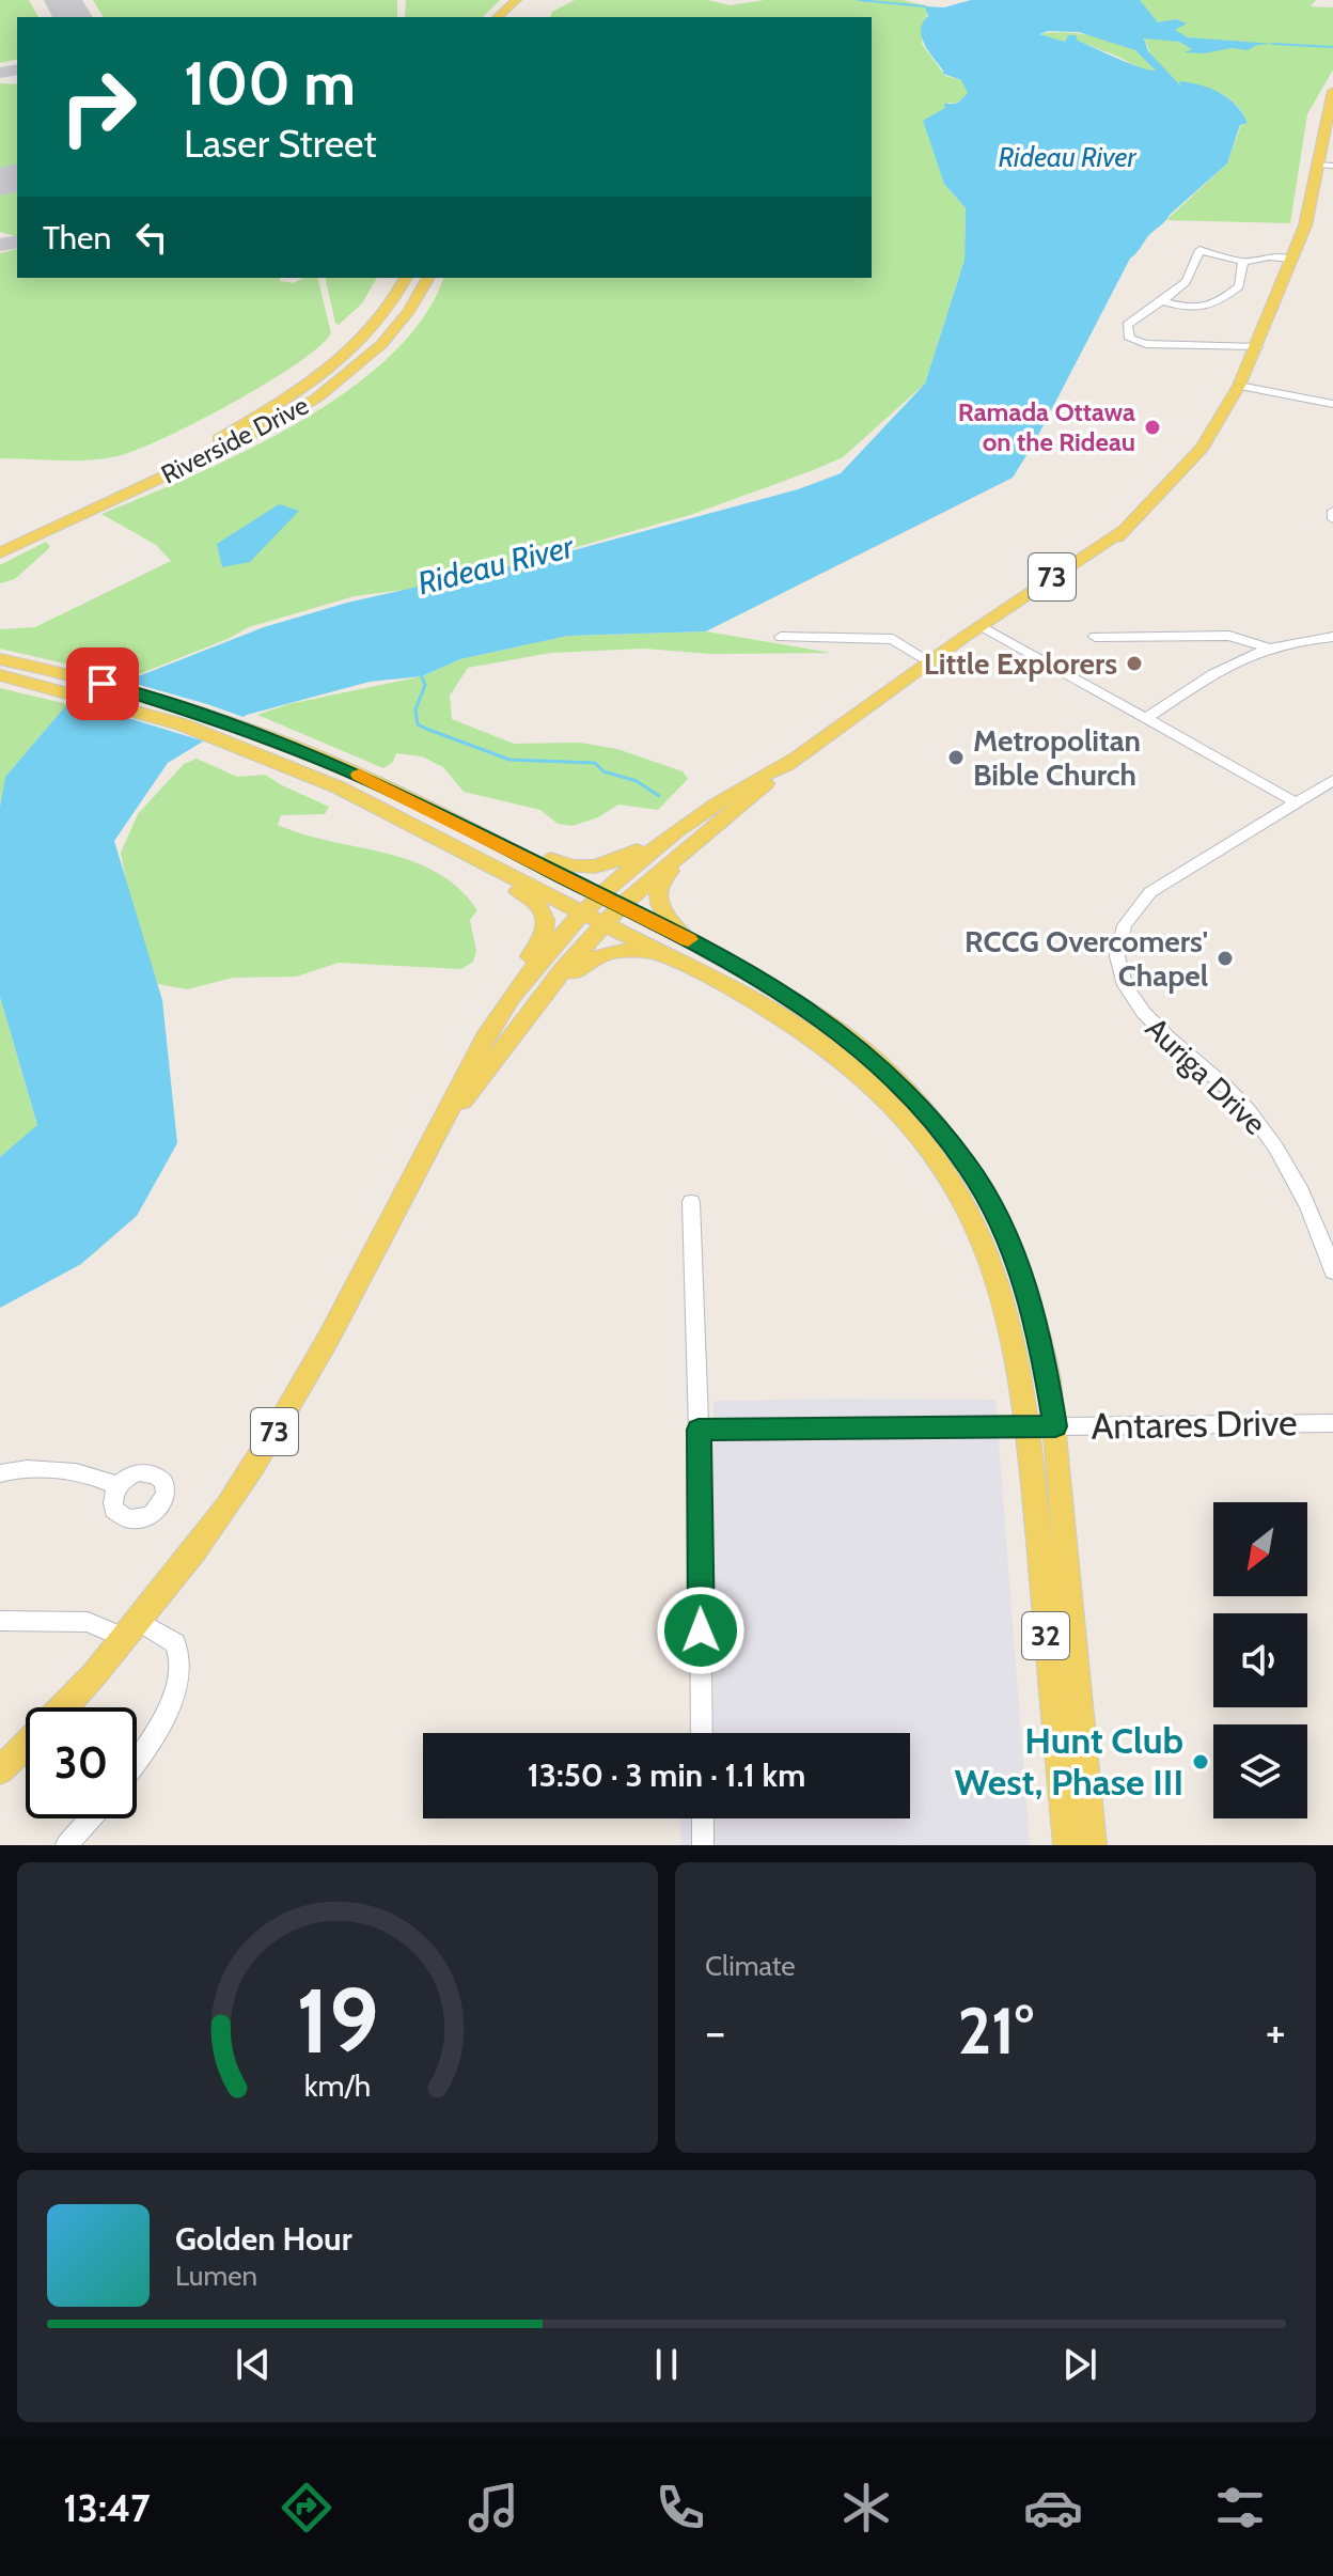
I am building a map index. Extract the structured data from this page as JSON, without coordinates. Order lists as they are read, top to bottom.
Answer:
{
  "streets": {
    "main road": ["Riverside Drive", "73", "32"],
    "street": ["Auriga Drive", "Antares Drive"]
  },
  "crossings": [
    ["73", "32"],
    ["Antares Drive", "32"]
  ],
  "water": ["Rideau River"],
  "places": [
    "Ramada Ottawa on the Rideau",
    "Little Explorers",
    "Metropolitan Bible Church",
    "RCCG Overcomers' Chapel",
    "Hunt Club West, Phase III"
  ],
  "north": "bottom left",
  "page": {
    "turn": ["100 m", "Laser Street"],
    "then": "Then",
    "limit": "30",
    "trip": "13:50 · 3 min · 1.1 km",
    "tile": "Climate",
    "heat": ["−", "21°", "+"],
    "song": ["Golden Hour", "Lumen"],
    "tabs": "13:47",
    "gauge": ["19", "km/h"]
  }
}
